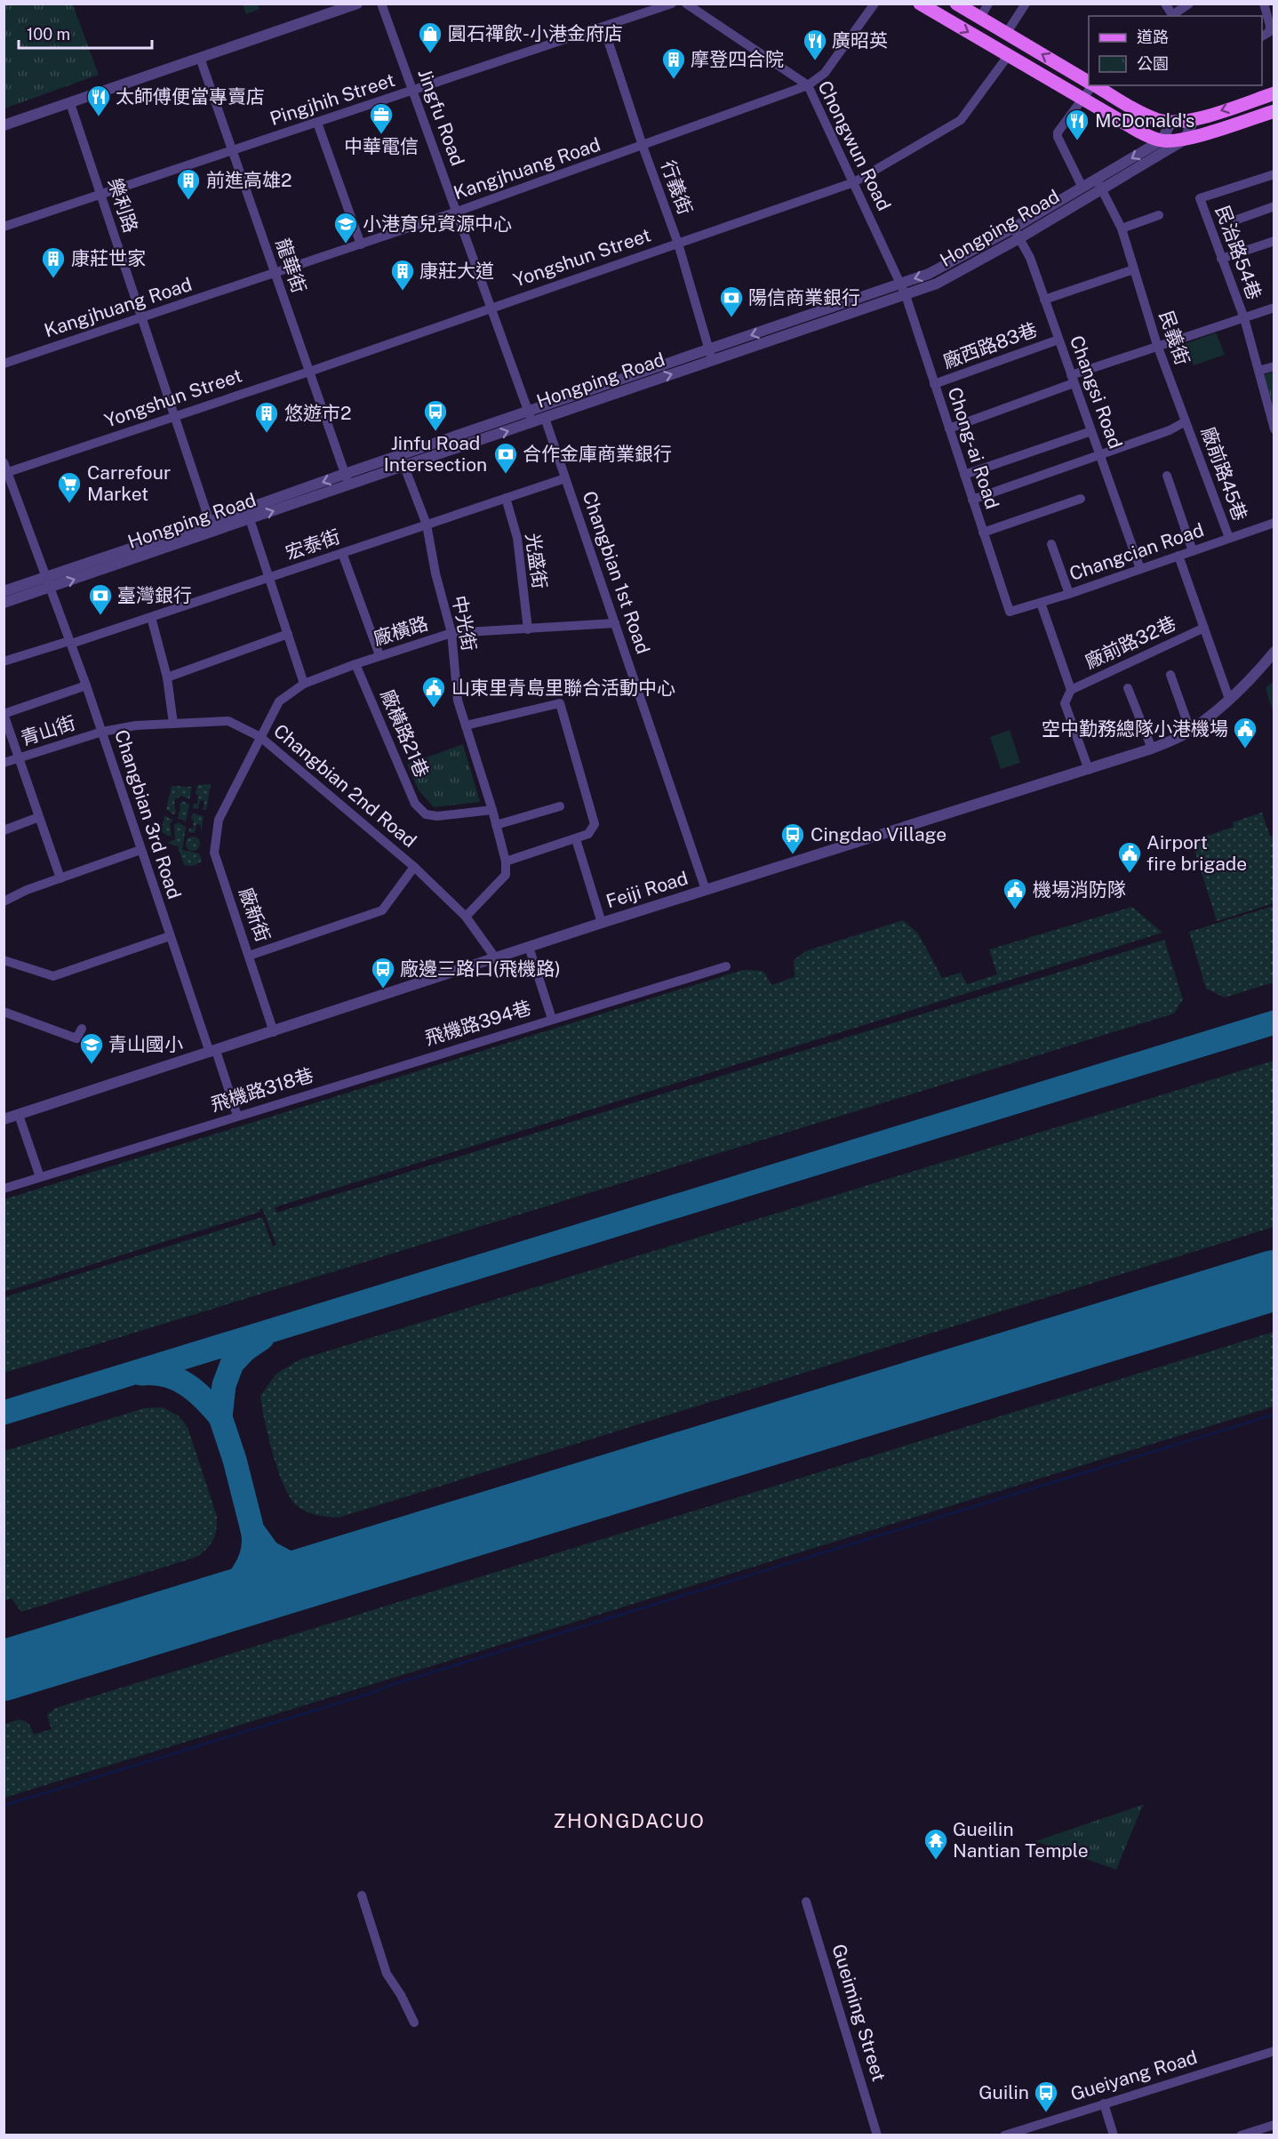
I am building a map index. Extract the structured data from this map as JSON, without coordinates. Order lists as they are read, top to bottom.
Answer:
{
  "streets": {
    "street": [
      "Pingjhih Street",
      "Jingfu Road",
      "Chongwun Road",
      "Kangjhuang Road",
      "行義街",
      "樂利路",
      "Hongping Road",
      "民治路54巷",
      "Yongshun Street",
      "龍華街",
      "民義街",
      "廠西路83巷",
      "Changsi Road",
      "Chong-ai Road",
      "廠前路45巷",
      "宏泰街",
      "Changcian Road",
      "光盛街",
      "Changbian 1st Road",
      "中光街",
      "廠橫路",
      "廠前路32巷",
      "青山街",
      "廠橫路21巷",
      "Changbian 2nd Road",
      "Changbian 3rd Road",
      "Feiji Road",
      "廠新街",
      "飛機路394巷",
      "飛機路318巷",
      "Gueiming Street",
      "Gueiyang Road"
    ]
  },
  "crossings": [
    ["Pingjhih Street", "Jingfu Road"],
    ["Pingjhih Street", "行義街"],
    ["Pingjhih Street", "樂利路"],
    ["Pingjhih Street", "龍華街"],
    ["Jingfu Road", "Kangjhuang Road"],
    ["Jingfu Road", "Hongping Road"],
    ["Jingfu Road", "Yongshun Street"],
    ["Chongwun Road", "Kangjhuang Road"],
    ["Chongwun Road", "Hongping Road"],
    ["Chongwun Road", "Yongshun Street"],
    ["Chongwun Road", "Chong-ai Road"],
    ["Kangjhuang Road", "行義街"],
    ["Kangjhuang Road", "樂利路"],
    ["Kangjhuang Road", "龍華街"],
    ["行義街", "Hongping Road"],
    ["行義街", "Yongshun Street"],
    ["樂利路", "Hongping Road"],
    ["樂利路", "Yongshun Street"],
    ["Hongping Road", "龍華街"],
    ["Hongping Road", "民義街"],
    ["Hongping Road", "Changsi Road"],
    ["Hongping Road", "Chong-ai Road"],
    ["Hongping Road", "Changbian 1st Road"],
    ["Hongping Road", "中光街"],
    ["Hongping Road", "Changbian 3rd Road"],
    ["Yongshun Street", "龍華街"],
    ["Yongshun Street", "Changbian 3rd Road"],
    ["民義街", "廠前路45巷"],
    ["廠西路83巷", "Changsi Road"],
    ["廠西路83巷", "Chong-ai Road"],
    ["Changsi Road", "Changcian Road"],
    ["Chong-ai Road", "Changcian Road"],
    ["廠前路45巷", "Changcian Road"],
    ["宏泰街", "光盛街"],
    ["宏泰街", "Changbian 1st Road"],
    ["宏泰街", "中光街"],
    ["宏泰街", "Changbian 3rd Road"],
    ["Changcian Road", "廠前路32巷"],
    ["光盛街", "廠橫路"],
    ["Changbian 1st Road", "廠橫路"],
    ["Changbian 1st Road", "Feiji Road"],
    ["中光街", "廠橫路"],
    ["中光街", "廠橫路21巷"],
    ["廠橫路", "廠橫路21巷"],
    ["廠橫路", "Changbian 2nd Road"],
    ["廠橫路", "廠新街"],
    ["廠前路32巷", "Feiji Road"],
    ["青山街", "Changbian 2nd Road"],
    ["青山街", "Changbian 3rd Road"],
    ["Changbian 2nd Road", "Changbian 3rd Road"],
    ["Changbian 2nd Road", "Feiji Road"],
    ["Changbian 2nd Road", "廠新街"],
    ["Changbian 3rd Road", "Feiji Road"],
    ["Changbian 3rd Road", "飛機路318巷"],
    ["飛機路394巷", "飛機路318巷"]
  ],
  "districts": ["ZHONGDACUO"],
  "places": {
    "shop": ["圓石禪飲-小港金府店"],
    "restaurant": ["廣昭英", "太師傅便當專賣店", "McDonald's"],
    "building": [
      "摩登四合院",
      "前進高雄2",
      "康莊世家",
      "康莊大道",
      "悠遊市2"
    ],
    "office": ["中華電信"],
    "school or university": ["小港育兒資源中心", "青山國小"],
    "bank": ["陽信商業銀行", "合作金庫商業銀行", "臺灣銀行"],
    "bus stop": [
      "Jinfu Road Intersection",
      "Cingdao Village",
      "廠邊三路口(飛機路)",
      "Guilin"
    ],
    "supermarket": ["Carrefour Market"],
    "public building": [
      "山東里青島里聯合活動中心",
      "空中勤務總隊小港機場",
      "Airport fire brigade",
      "機場消防隊"
    ],
    "temple": ["Gueilin Nantian Temple"]
  },
  "legend": ["道路", "公園"],
  "scale_bar": "100 m"
}
